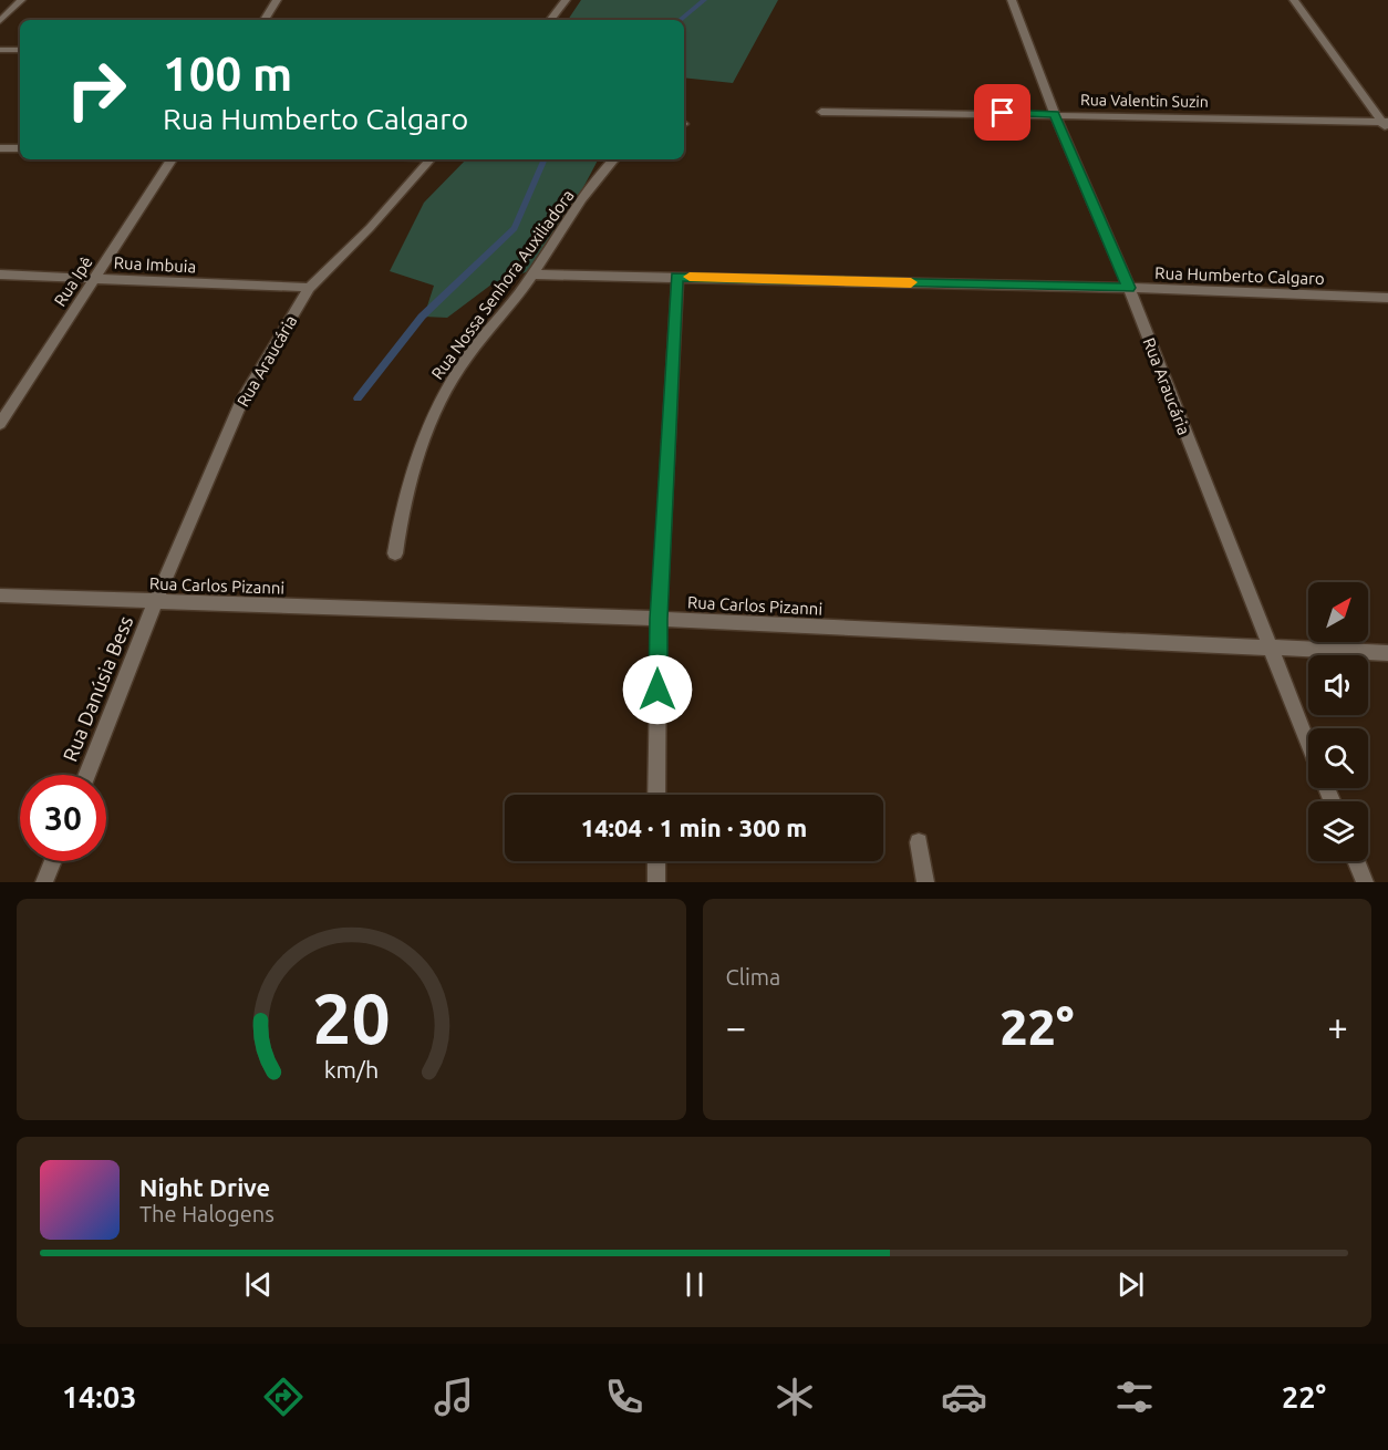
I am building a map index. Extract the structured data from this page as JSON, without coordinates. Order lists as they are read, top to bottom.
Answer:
{
  "streets": {
    "street": [
      "Rua Valentin Suzin",
      "Rua Imbuia",
      "Rua Humberto Calgaro",
      "Rua Ipê",
      "Rua Nossa Senhora Auxiliadora",
      "Rua Araucária",
      "Rua Carlos Pizanni",
      "Rua Danúsia Bess"
    ]
  },
  "crossings": [
    ["Rua Valentin Suzin", "Rua Araucária"],
    ["Rua Imbuia", "Rua Ipê"],
    ["Rua Imbuia", "Rua Araucária"],
    ["Rua Humberto Calgaro", "Rua Nossa Senhora Auxiliadora"],
    ["Rua Humberto Calgaro", "Rua Araucária"],
    ["Rua Araucária", "Rua Carlos Pizanni"],
    ["Rua Araucária", "Rua Danúsia Bess"],
    ["Rua Carlos Pizanni", "Rua Danúsia Bess"]
  ],
  "north": "top right",
  "page": {
    "turn": ["100 m", "Rua Humberto Calgaro"],
    "limit": "30",
    "trip": "14:04 · 1 min · 300 m",
    "tile": "Clima",
    "heat": ["−", "22°", "+"],
    "song": ["Night Drive", "The Halogens"],
    "tabs": ["14:03", "22°"],
    "gauge": ["20", "km/h"]
  }
}
